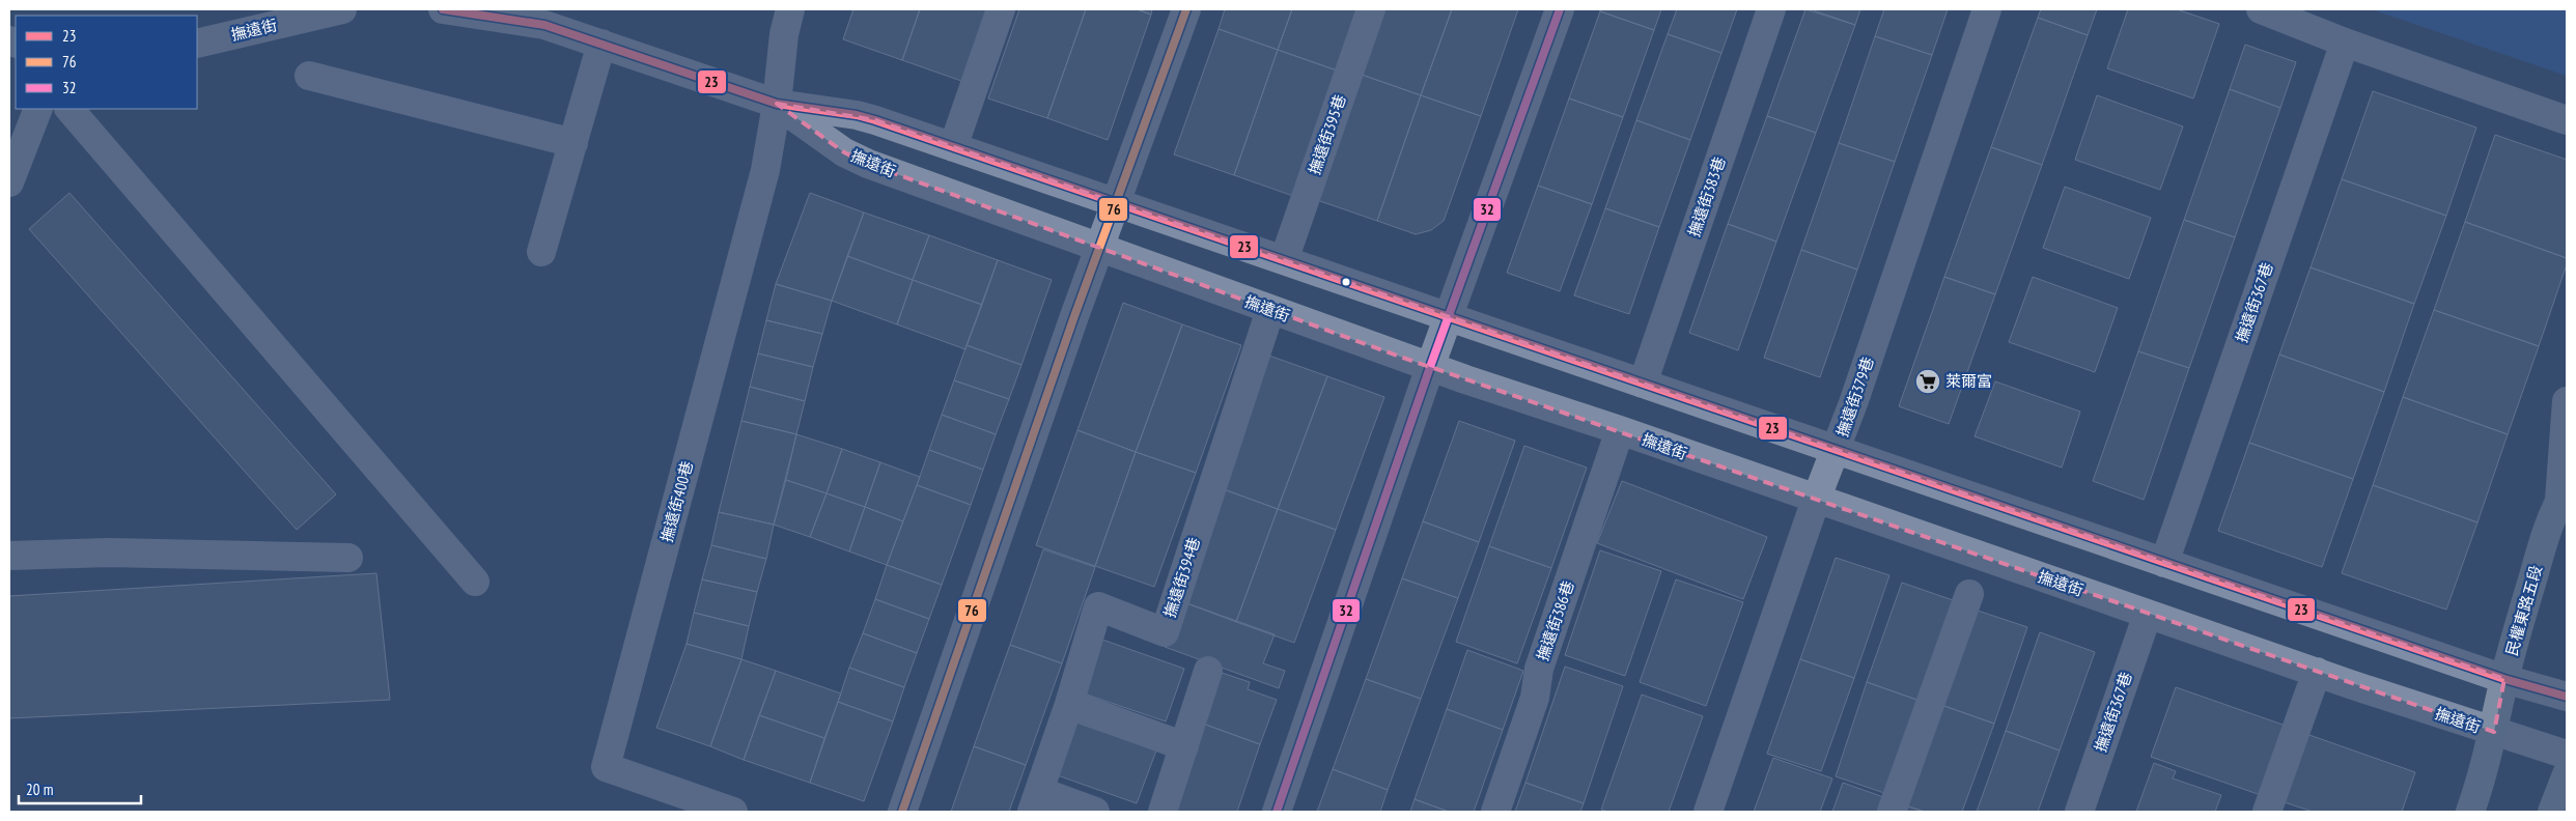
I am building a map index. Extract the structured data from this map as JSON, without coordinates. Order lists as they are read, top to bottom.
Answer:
{
  "streets": {
    "main road": ["民權東路五段"],
    "street": [
      "撫遠街",
      "撫遠街395巷",
      "撫遠街383巷",
      "撫遠街367巷",
      "撫遠街379巷",
      "撫遠街400巷",
      "撫遠街394巷",
      "撫遠街386巷"
    ]
  },
  "crossings": [
    ["撫遠街", "撫遠街395巷"],
    ["撫遠街", "撫遠街383巷"],
    ["撫遠街", "撫遠街367巷"],
    ["撫遠街", "撫遠街379巷"],
    ["撫遠街", "撫遠街400巷"],
    ["撫遠街", "撫遠街394巷"],
    ["撫遠街", "民權東路五段"],
    ["撫遠街", "撫遠街386巷"]
  ],
  "places": {
    "supermarket": ["萊爾富"]
  },
  "lines": ["transit line 23", "transit line 76", "transit line 32"],
  "legend": ["23", "76", "32"],
  "scale_bar": "20 m"
}
